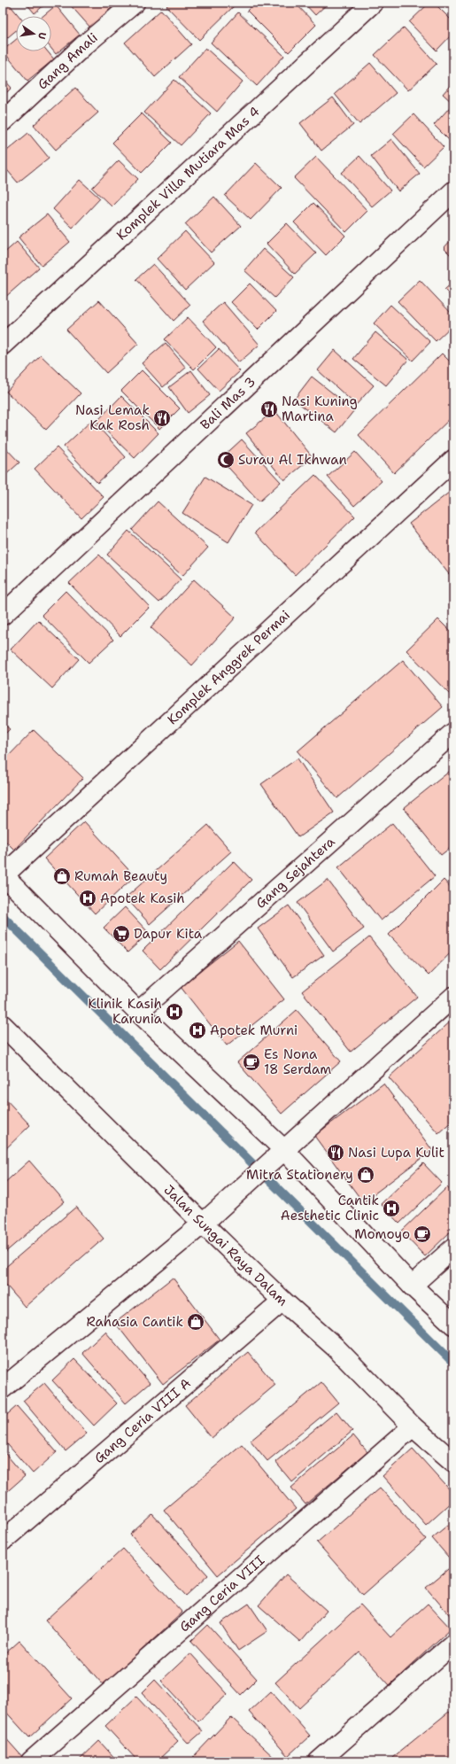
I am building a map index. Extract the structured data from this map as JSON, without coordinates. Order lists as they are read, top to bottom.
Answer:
{
  "streets": {
    "street": [
      "Gang Amali",
      "Komplek Villa Mutiara Mas 4",
      "Bali Mas 3",
      "Komplek Anggrek Permai",
      "Gang Sejahtera",
      "Jalan Sungai Raya Dalam",
      "Gang Ceria VIII A",
      "Gang Ceria VIII"
    ]
  },
  "crossings": [
    ["Jalan Sungai Raya Dalam", "Gang Ceria VIII A"],
    ["Jalan Sungai Raya Dalam", "Gang Ceria VIII"]
  ],
  "places": {
    "restaurant": ["Nasi Kuning Martina", "Nasi Lemak Kak Rosh", "Nasi Lupa Kulit"],
    "mosque": ["Surau Al Ikhwan"],
    "shop": ["Rumah Beauty", "Mitra Stationery", "Rahasia Cantik"],
    "hospital": [
      "Apotek Kasih",
      "Klinik Kasih Karunia",
      "Apotek Murni",
      "Cantik Aesthetic Clinic"
    ],
    "supermarket": ["Dapur Kita"],
    "cafe": ["Es Nona 18 Serdam", "Momoyo"]
  },
  "north": "right"
}
